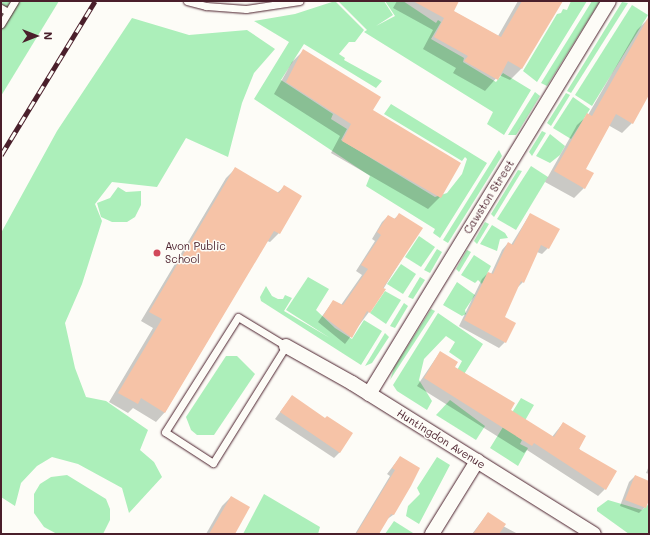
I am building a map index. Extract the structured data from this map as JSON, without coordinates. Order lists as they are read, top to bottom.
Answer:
{
  "streets": {
    "street": ["Cawston Street", "Huntingdon Avenue"]
  },
  "crossings": [
    ["Cawston Street", "Huntingdon Avenue"]
  ],
  "places": ["Avon Public School"],
  "north": "right"
}
